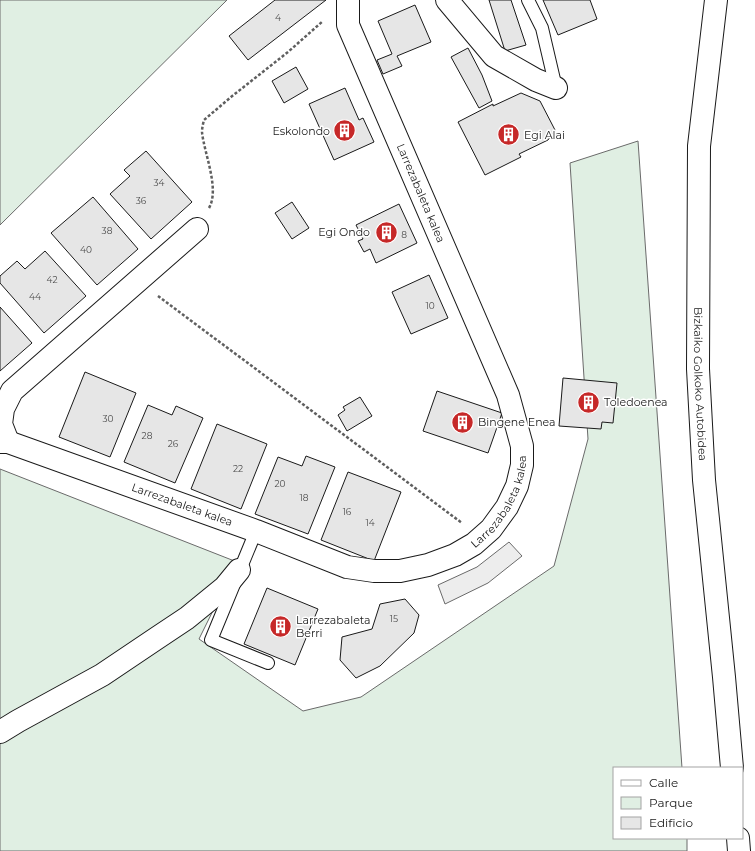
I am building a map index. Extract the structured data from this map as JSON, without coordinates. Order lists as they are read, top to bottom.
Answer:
{
  "streets": {
    "main road": ["Larrezabaleta kalea", "Bizkaiko Golkoko Autobidea"]
  },
  "places": {
    "building": [
      "Eskolondo",
      "Egi Alai",
      "Egi Ondo",
      "Toledoenea",
      "Bingene Enea",
      "Larrezabaleta Berri"
    ]
  },
  "house_numbers": [
    "4",
    "34",
    "36",
    "38",
    "8",
    "40",
    "42",
    "44",
    "10",
    "30",
    "28",
    "26",
    "22",
    "20",
    "18",
    "16",
    "14",
    "15"
  ],
  "legend": ["Calle", "Parque", "Edificio"]
}
